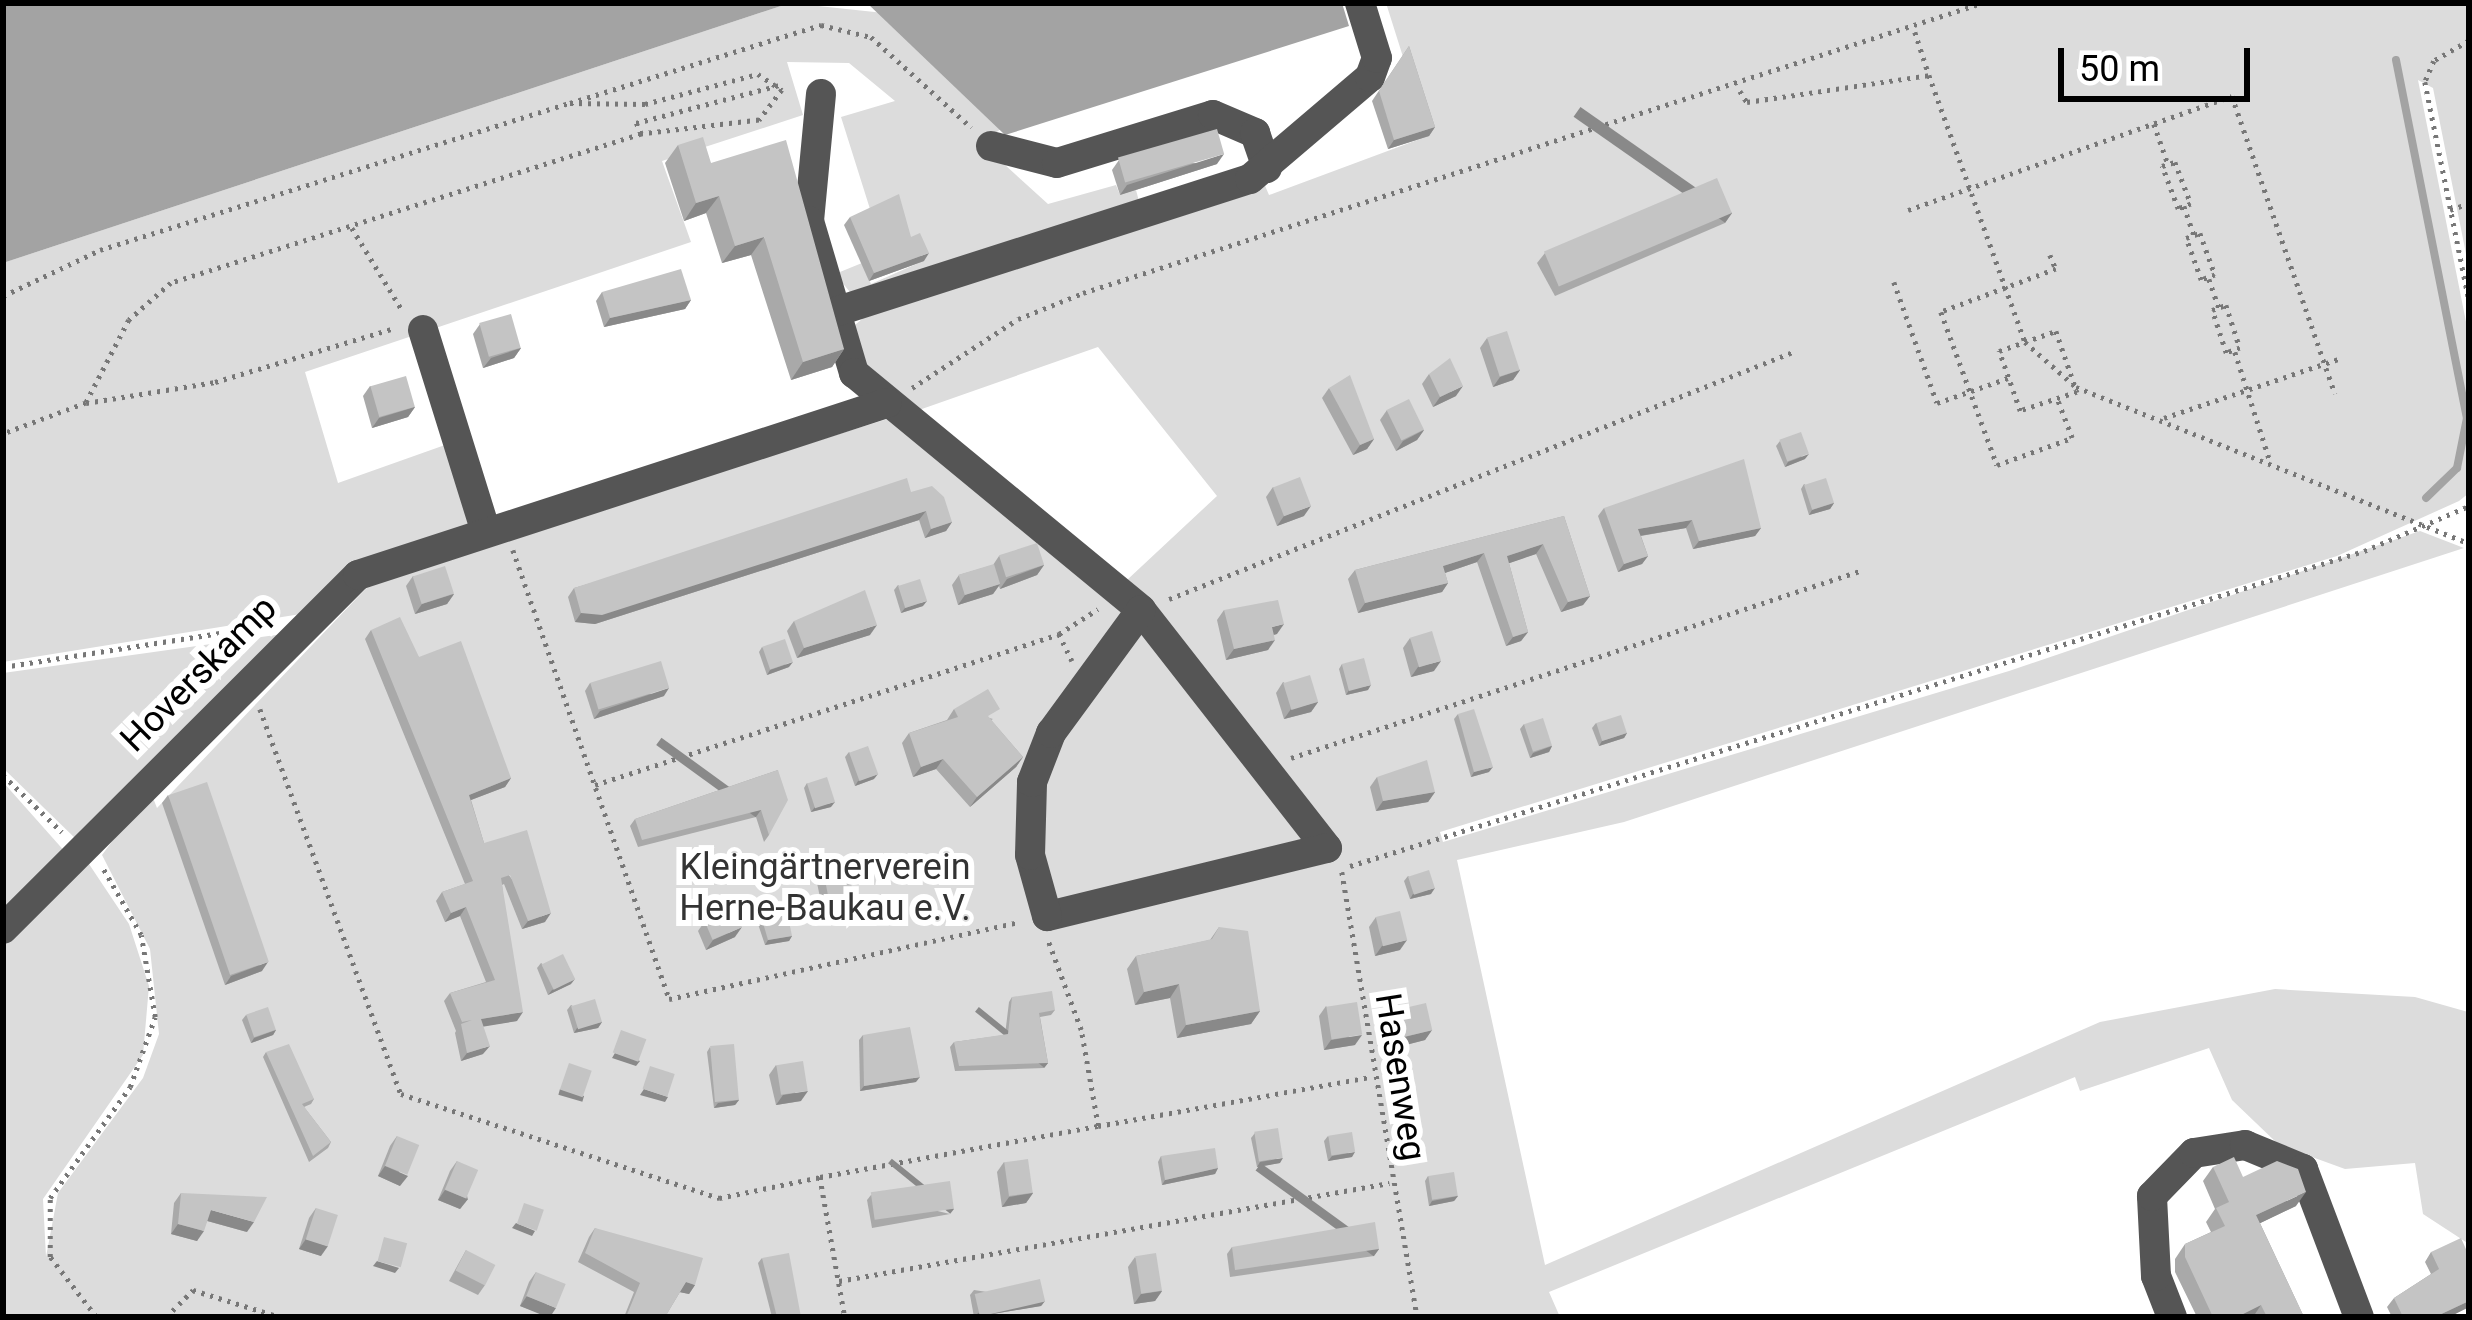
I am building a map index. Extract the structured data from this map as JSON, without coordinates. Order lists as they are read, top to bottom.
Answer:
{
  "streets": {
    "street": ["Hoverskamp"],
    "path": ["Hasenweg"]
  },
  "parks": ["Kleingärtnerverein Herne-Baukau e.V."],
  "scale_bar": "50 m"
}
